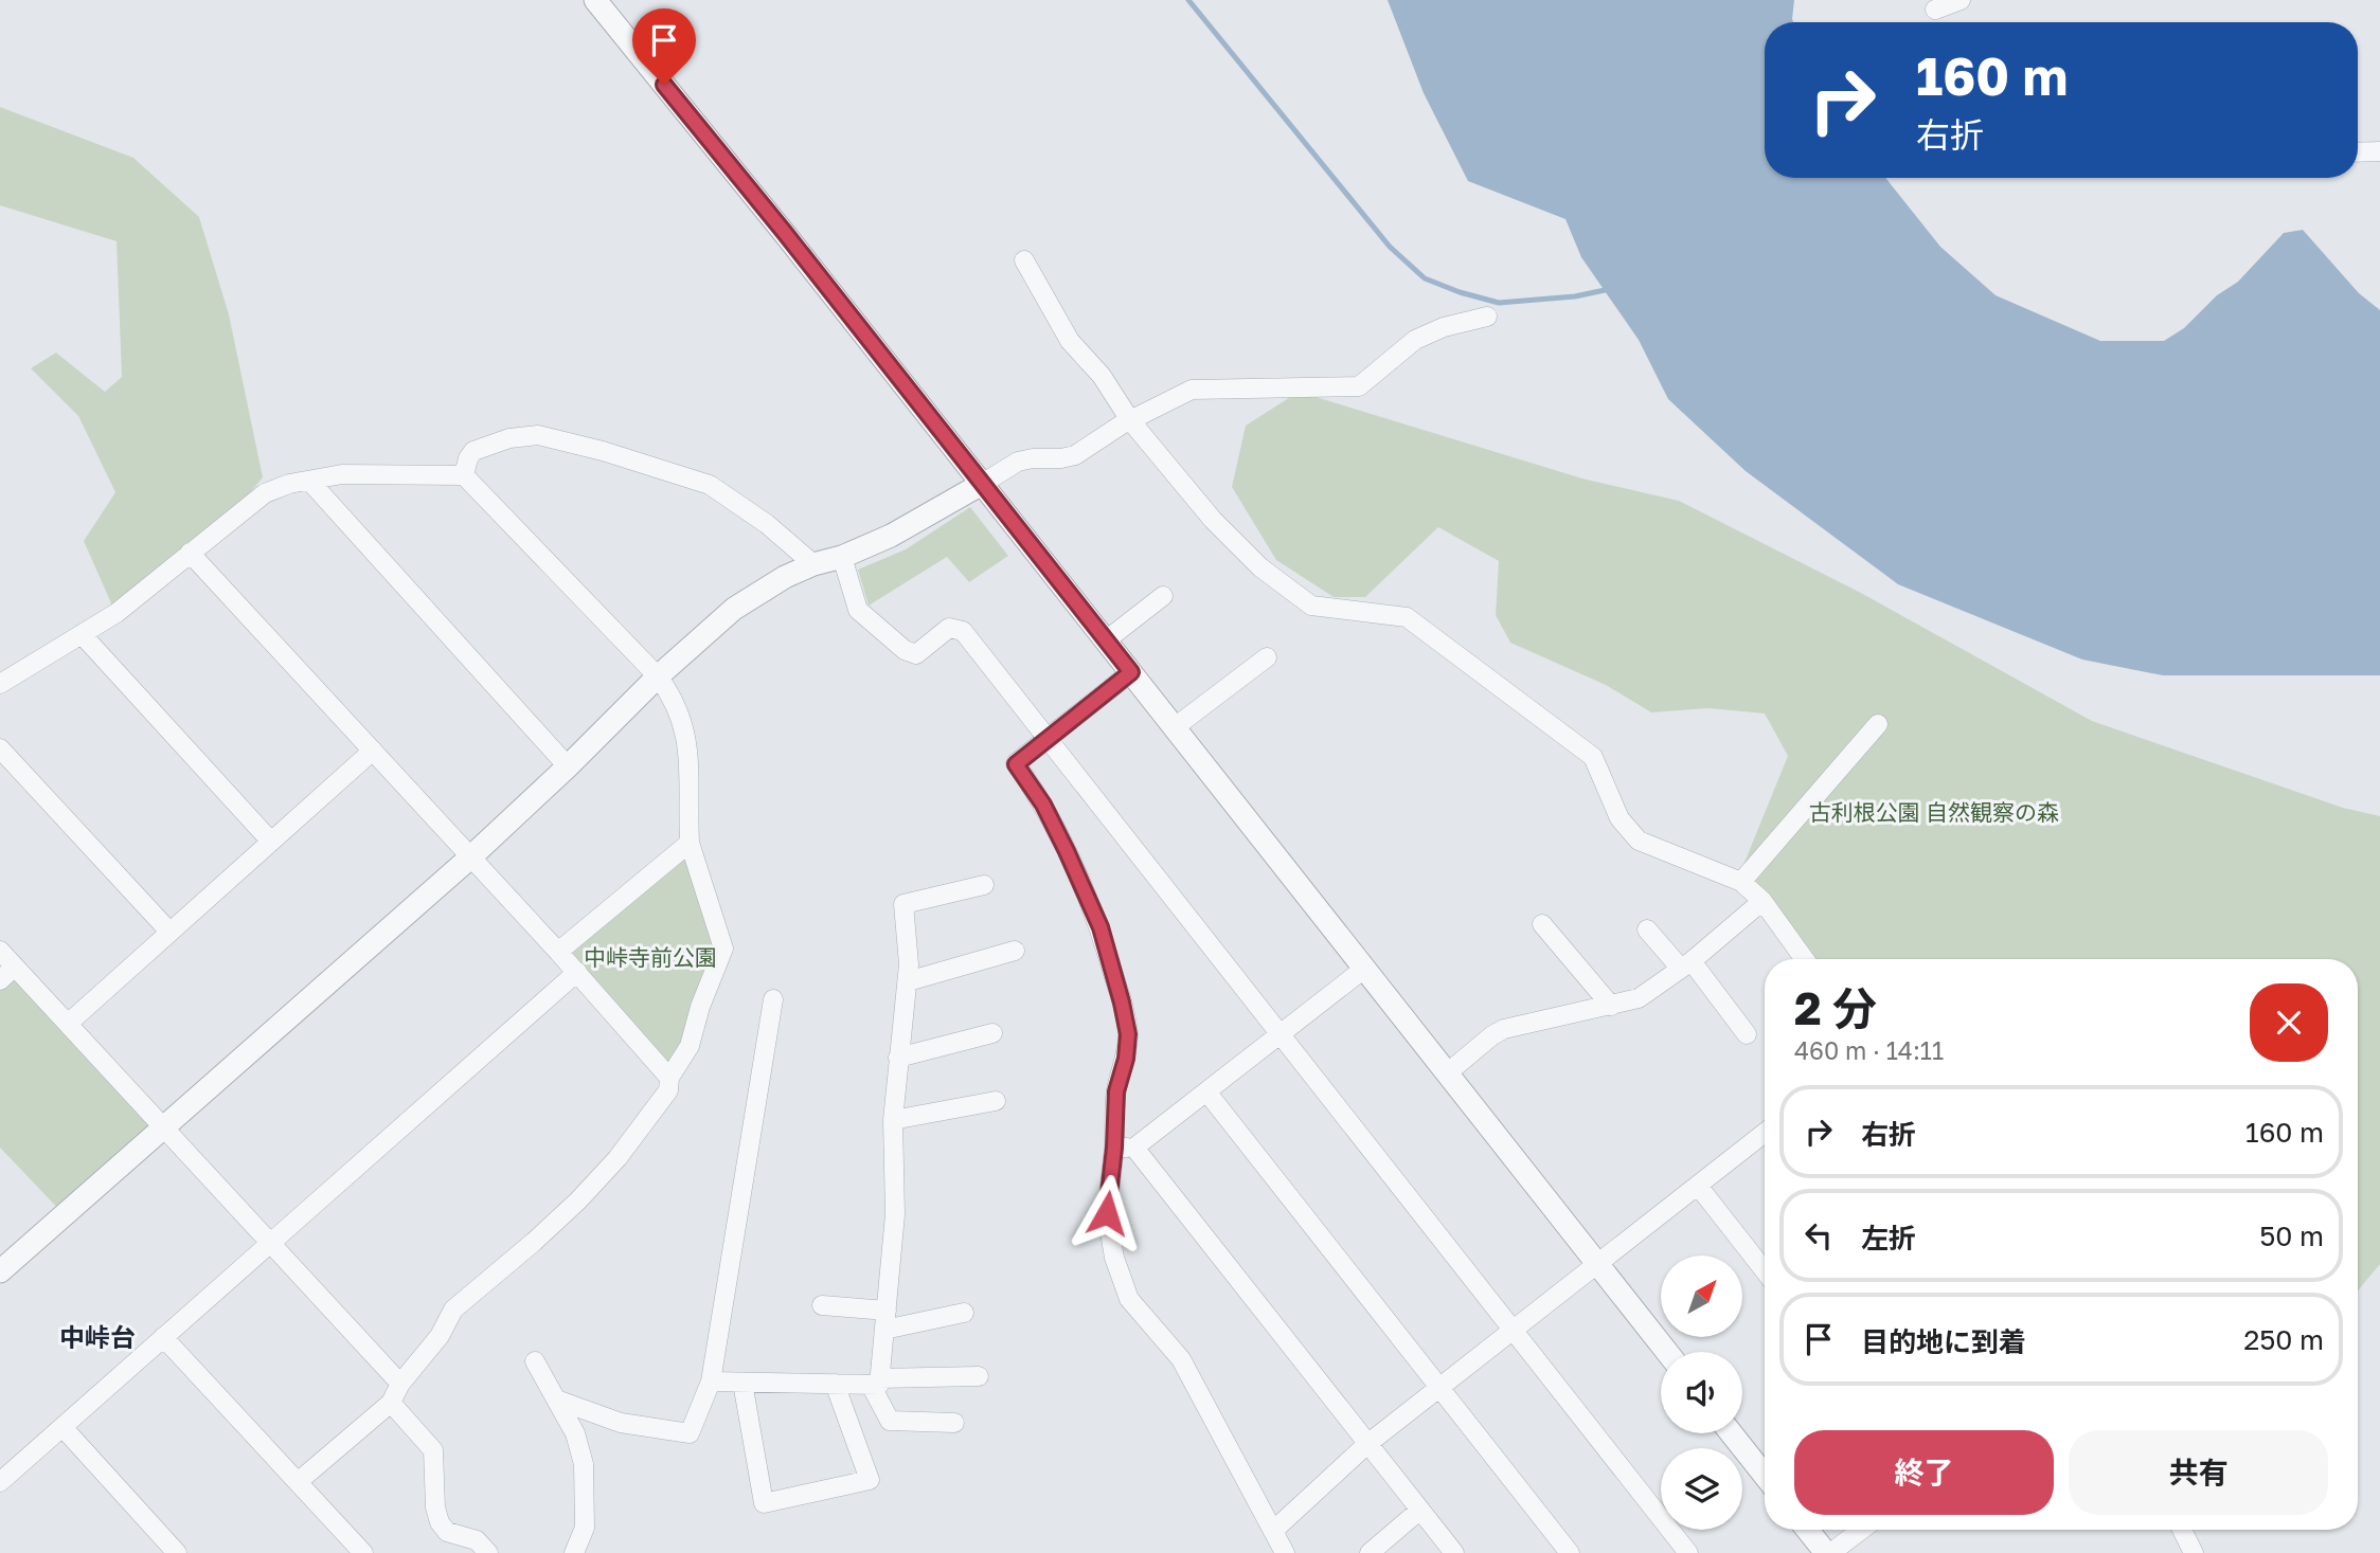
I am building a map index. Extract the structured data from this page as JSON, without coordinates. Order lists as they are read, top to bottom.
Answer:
{
  "districts": ["中峠台"],
  "parks": ["古利根公園 自然観察の森", "中峠寺前公園"],
  "north": "top right",
  "page": {
    "turn": ["160 m", "右折"],
    "heading": ["2 分", "460 m · 14:11"],
    "list": [
      {
        "name": "右折",
        "value": "160 m"
      },
      {
        "name": "左折",
        "value": "50 m"
      },
      {
        "name": "目的地に到着",
        "value": "250 m"
      }
    ],
    "buttons": ["終了", "共有"]
  }
}
